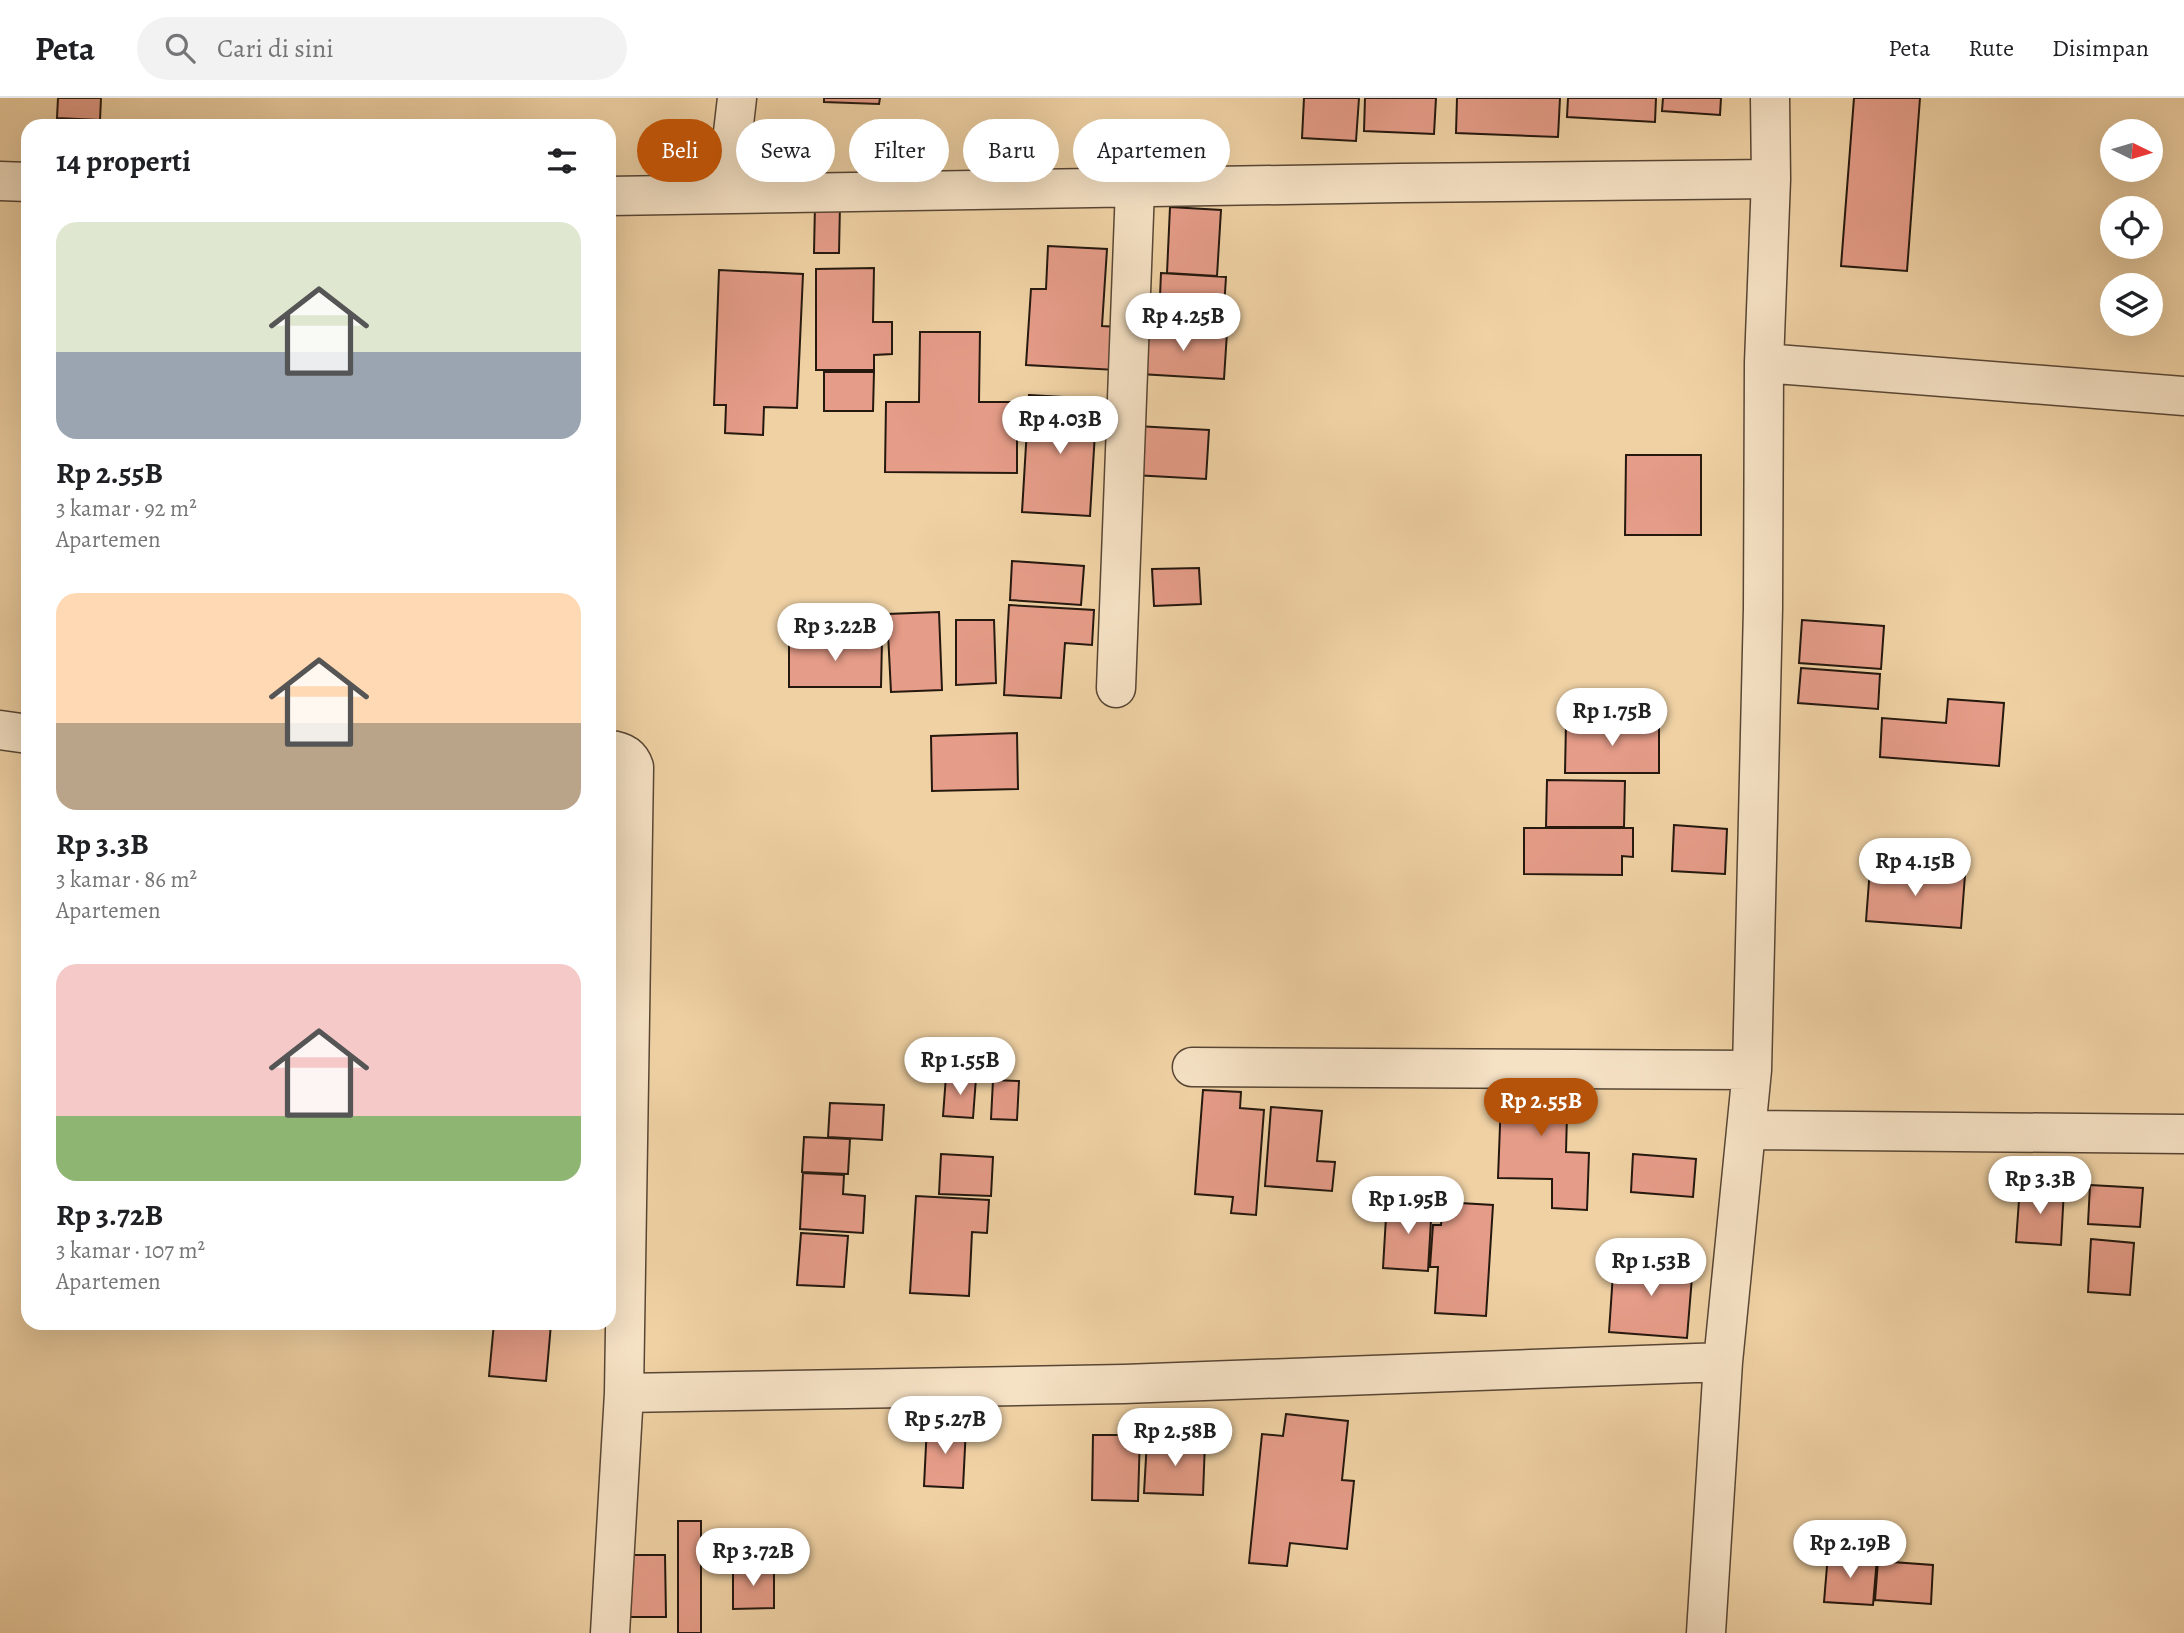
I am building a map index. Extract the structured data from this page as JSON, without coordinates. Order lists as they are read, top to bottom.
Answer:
{
  "north": "right",
  "page": {
    "header": "Peta",
    "search": "Cari di sini",
    "nav": ["Peta", "Rute", "Disimpan"],
    "chip": [
      "Beli",
      "Sewa",
      "Filter",
      "Baru",
      "Apartemen"
    ],
    "heading": "14 properti",
    "list": [
      {
        "name": "Rp 2.55B",
        "note": "3 kamar · 92 m² · Apartemen"
      },
      {
        "name": "Rp 3.3B",
        "note": "3 kamar · 86 m² · Apartemen"
      },
      {
        "name": "Rp 3.72B",
        "note": "3 kamar · 107 m² · Apartemen"
      }
    ],
    "price": [
      "Rp 4.25B",
      "Rp 4.03B",
      "Rp 3.22B",
      "Rp 1.75B",
      "Rp 4.15B",
      "Rp 1.55B",
      "Rp 2.55B",
      "Rp 3.3B",
      "Rp 1.95B",
      "Rp 1.53B",
      "Rp 5.27B",
      "Rp 2.58B",
      "Rp 2.19B",
      "Rp 3.72B"
    ]
  }
}
